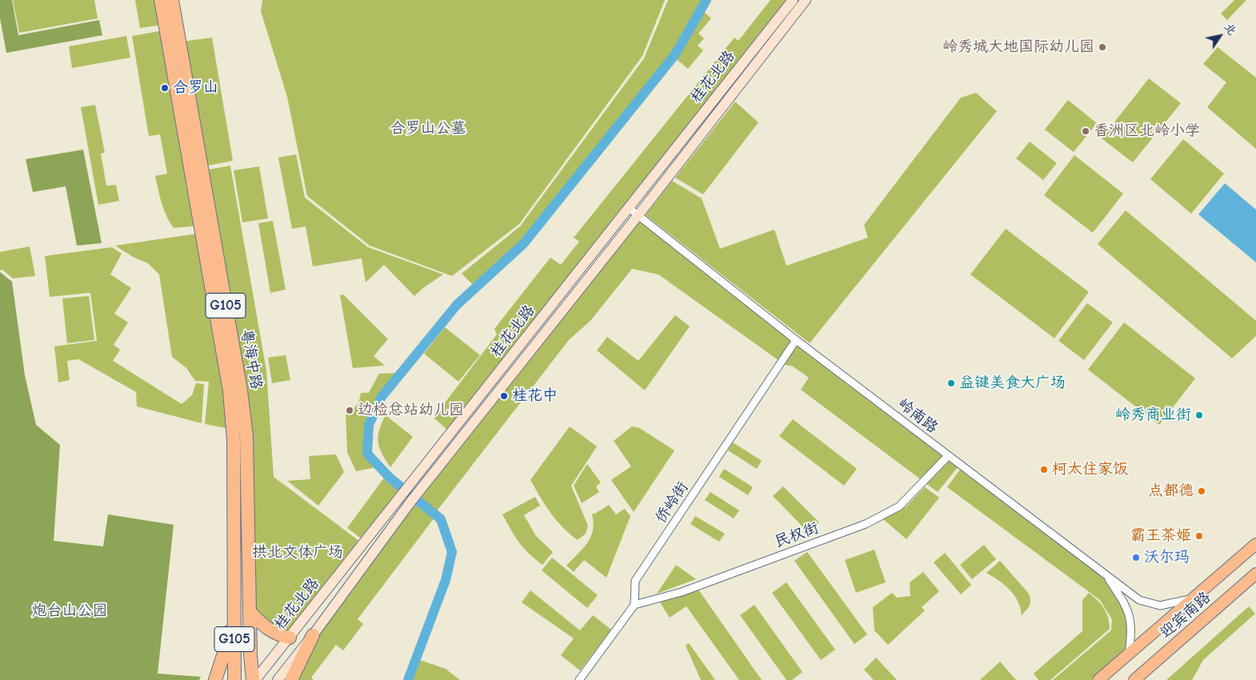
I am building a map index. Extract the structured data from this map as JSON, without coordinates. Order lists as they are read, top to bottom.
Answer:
{
  "streets": {
    "highway": ["G105", "粤海中路"],
    "main road": ["桂花北路", "迎宾南路"],
    "street": ["岭南路", "侨岭街", "民权街"]
  },
  "crossings": [
    ["桂花北路", "粤海中路"],
    ["桂花北路", "岭南路"],
    ["岭南路", "侨岭街"],
    ["岭南路", "民权街"],
    ["侨岭街", "民权街"]
  ],
  "parks": ["合罗山公墓", "拱北文体广场", "炮台山公园"],
  "places": [
    "岭秀城大地国际幼儿园",
    "合罗山",
    "香洲区北岭小学",
    "益键美食大广场",
    "桂花中",
    "边检总站幼儿园",
    "岭秀商业街",
    "柯太住家饭",
    "点都德",
    "霸王茶姬",
    "沃尔玛"
  ],
  "north": "top right"
}
